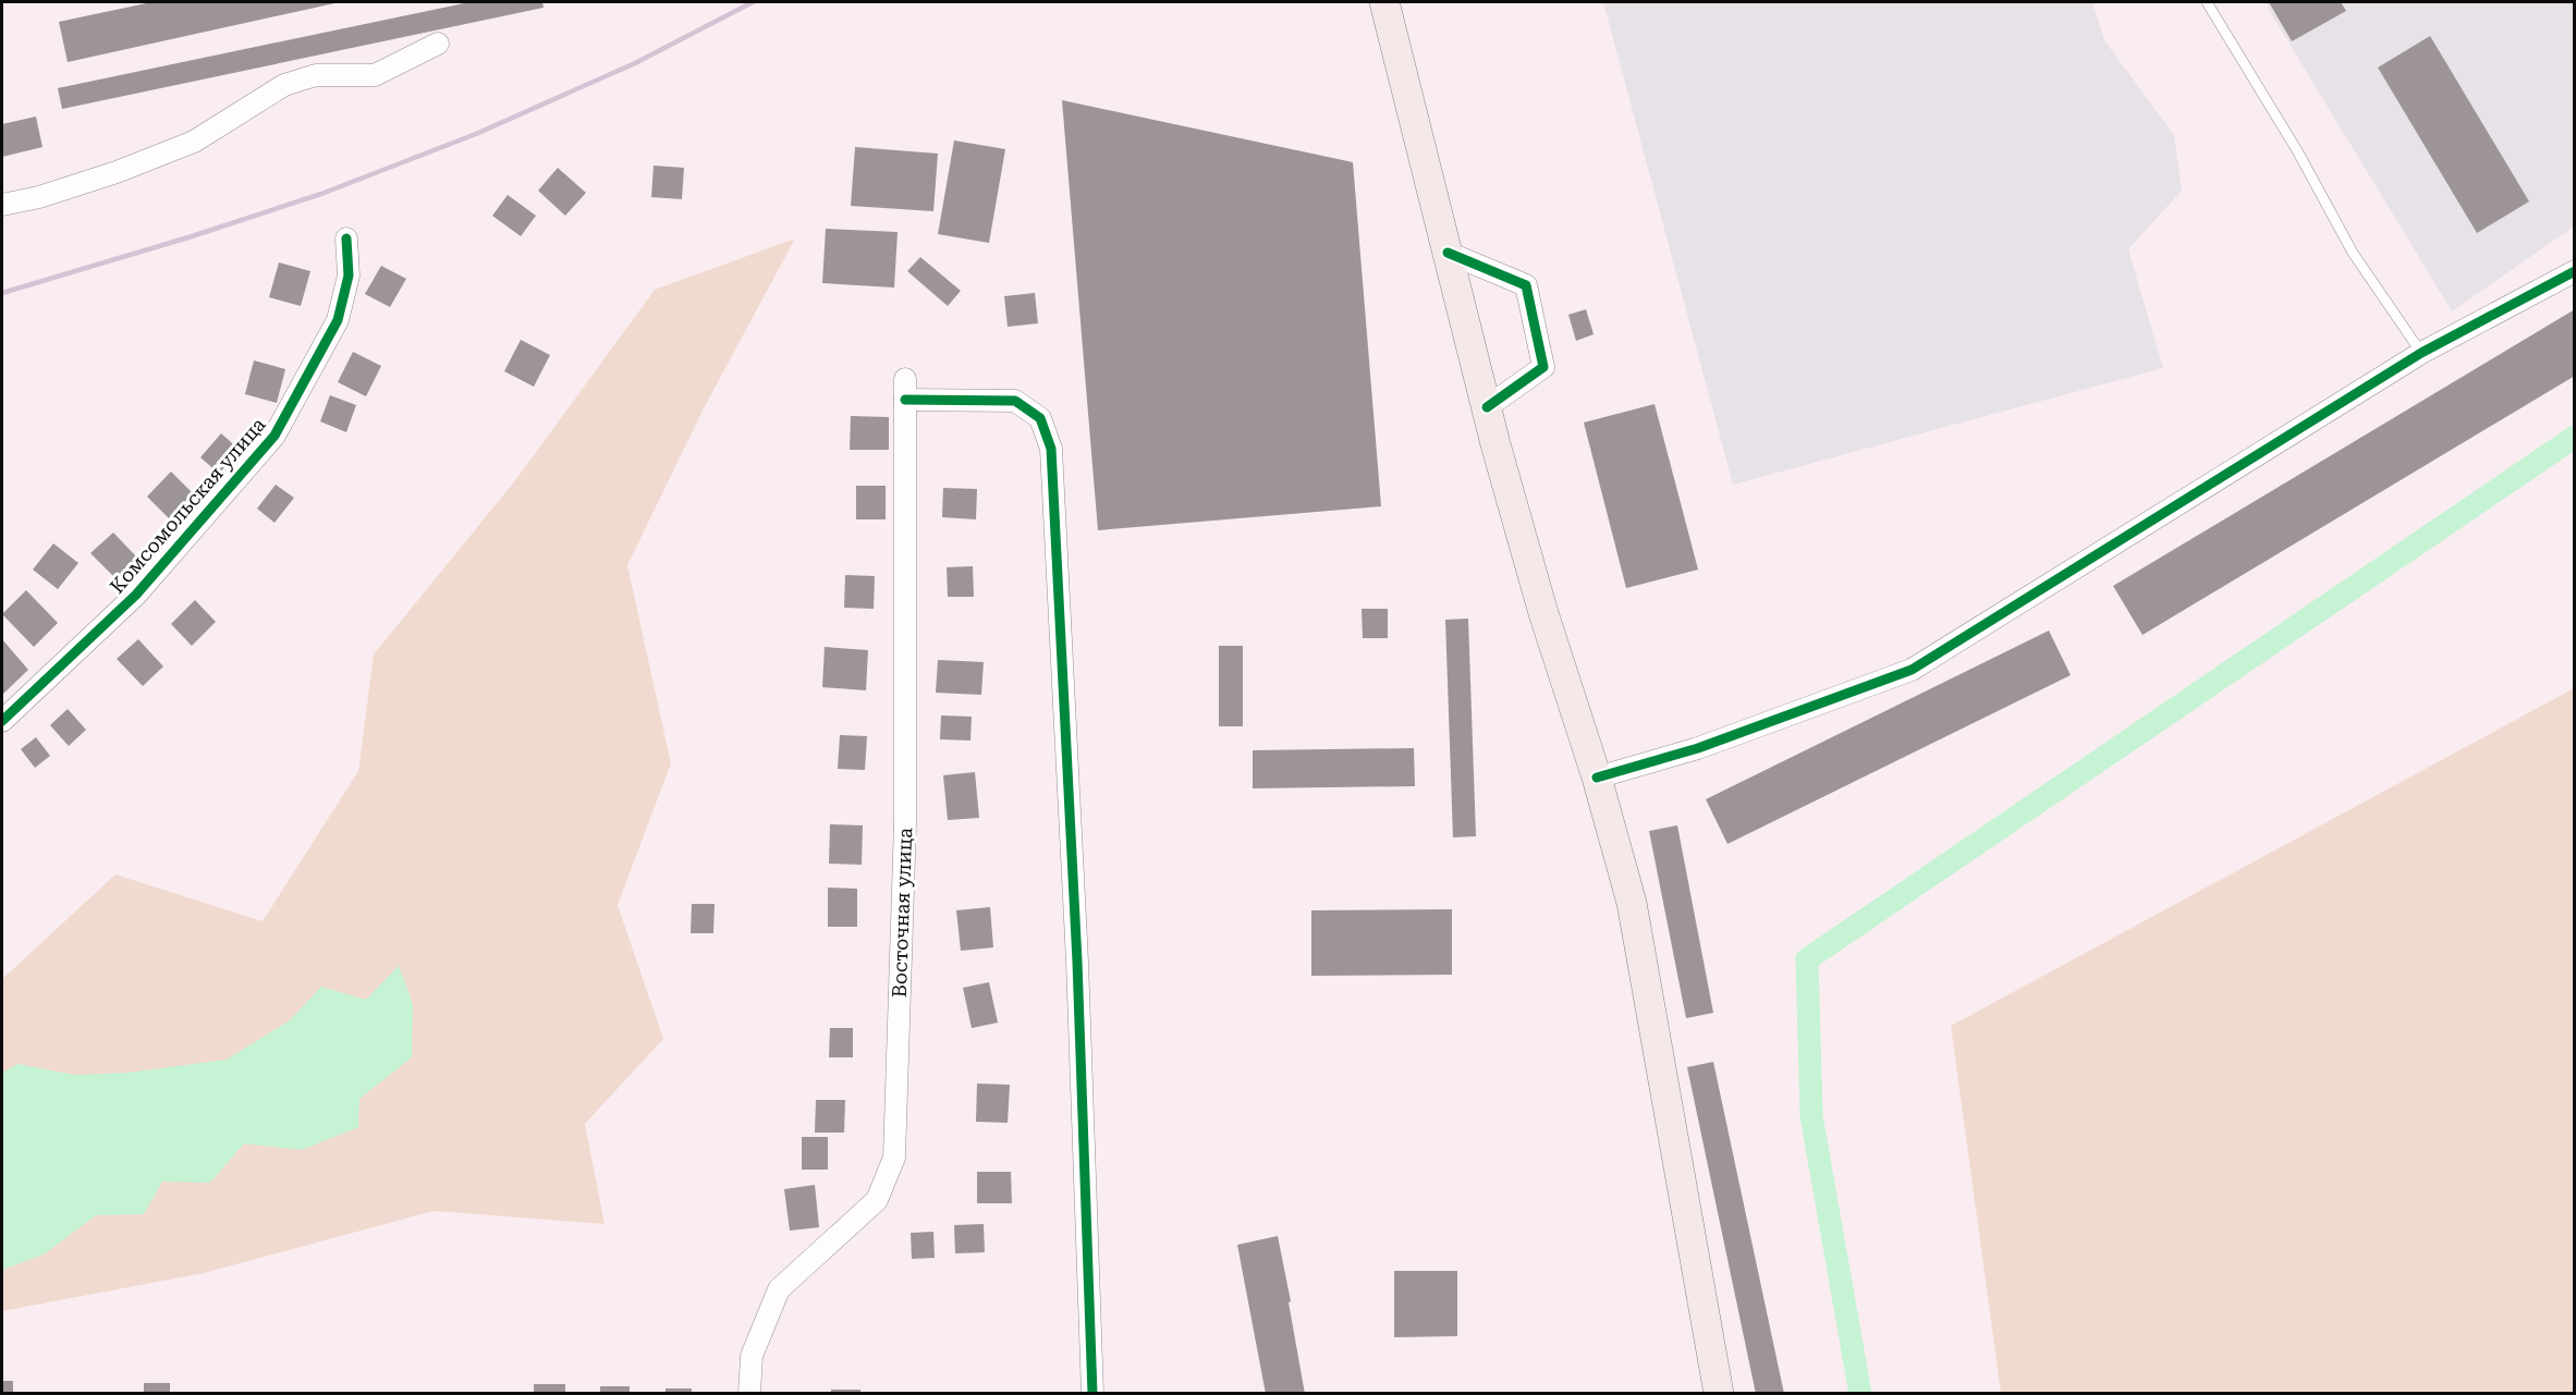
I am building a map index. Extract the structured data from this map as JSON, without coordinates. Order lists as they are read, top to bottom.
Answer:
{
  "streets": {
    "street": ["Комсомольская улица", "Восточная улица"]
  }
}
